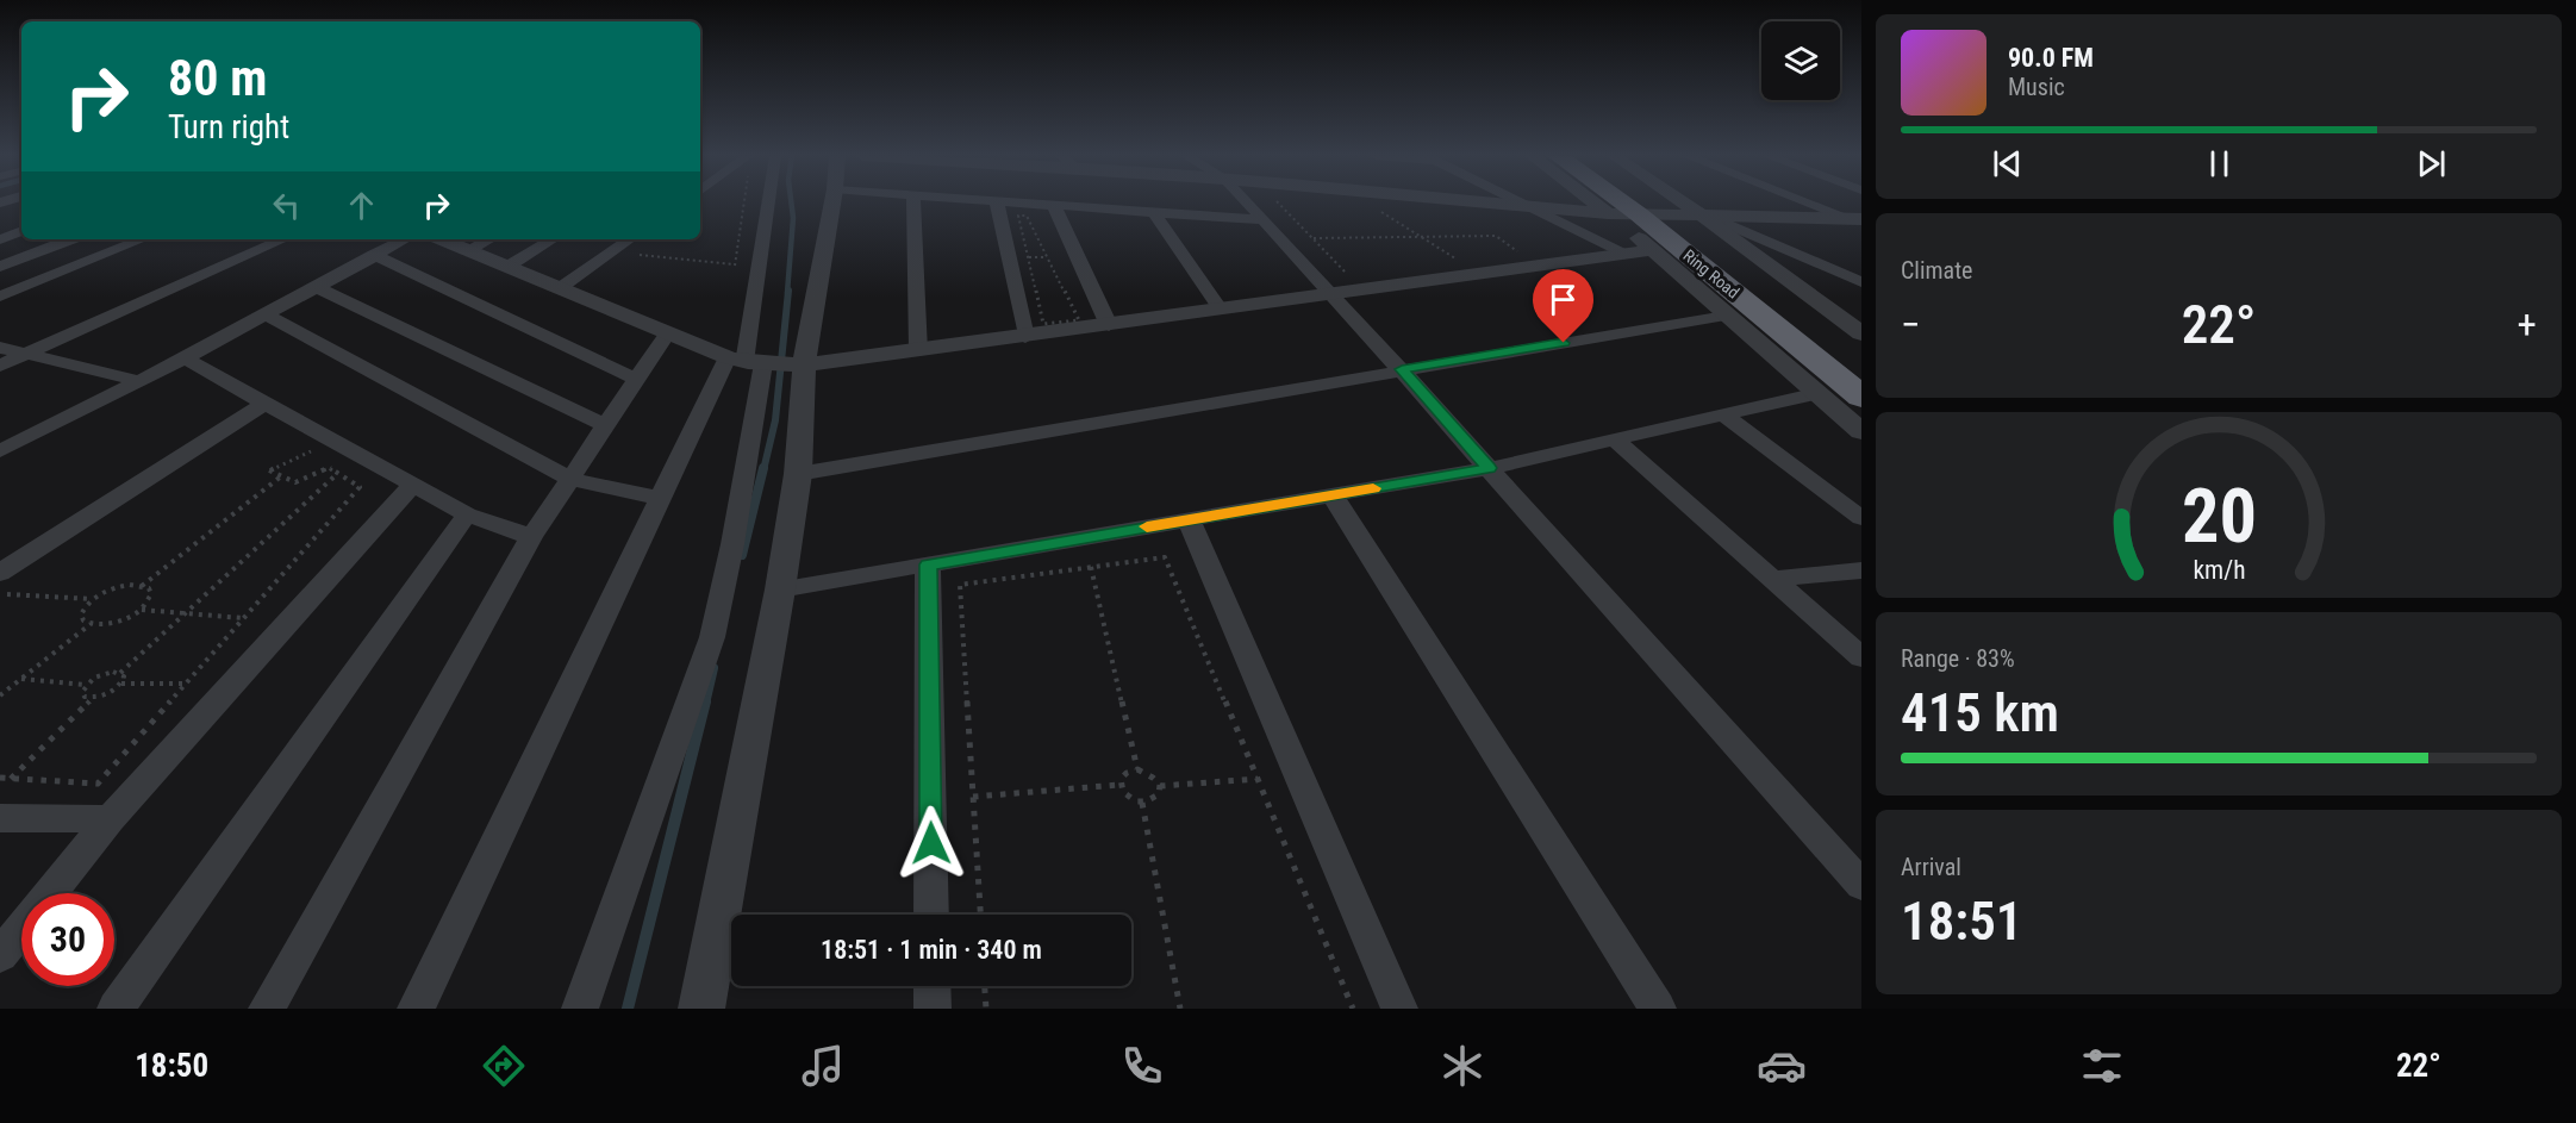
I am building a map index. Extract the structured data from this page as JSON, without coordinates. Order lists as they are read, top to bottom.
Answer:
{
  "streets": {
    "highway": ["Ring Road"]
  },
  "page": {
    "turn": ["80 m", "Turn right"],
    "song": ["90.0 FM", "Music"],
    "tile": [
      "Climate",
      ["Range · 83%", "415 km"],
      ["Arrival", "18:51"]
    ],
    "heat": ["−", "22°", "+"],
    "limit": "30",
    "trip": "18:51 · 1 min · 340 m",
    "tabs": ["18:50", "22°"],
    "gauge": ["20", "km/h"]
  }
}
